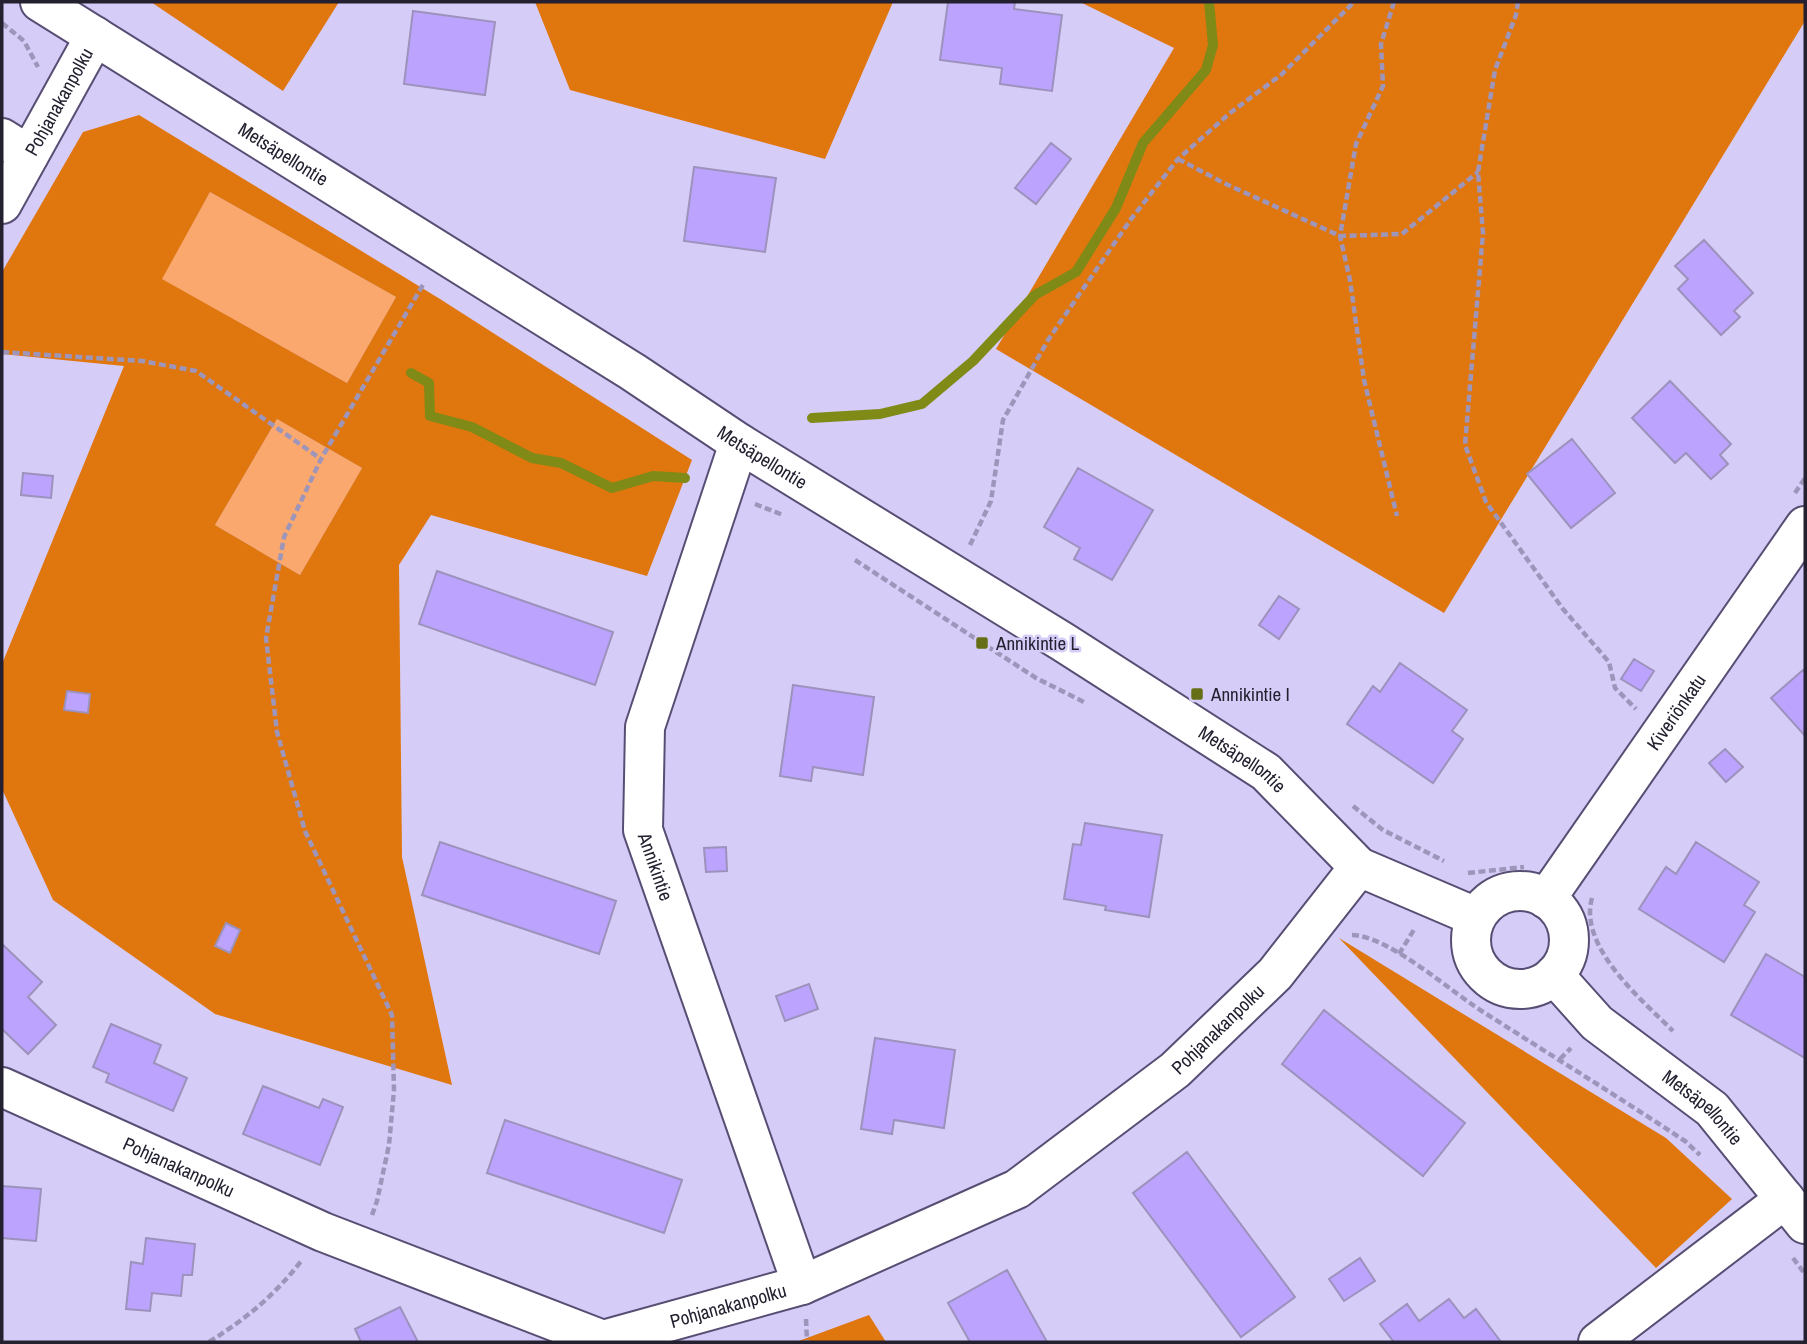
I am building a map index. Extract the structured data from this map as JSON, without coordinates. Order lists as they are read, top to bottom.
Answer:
{
  "streets": {
    "street": [
      "Pohjanakanpolku",
      "Metsäpellontie",
      "Kiveriönkatu",
      "Annikintie"
    ]
  },
  "crossings": [
    ["Pohjanakanpolku", "Metsäpellontie"],
    ["Pohjanakanpolku", "Annikintie"],
    ["Metsäpellontie", "Kiveriönkatu"],
    ["Metsäpellontie", "Annikintie"]
  ],
  "places": {
    "transit": ["Annikintie L", "Annikintie I"]
  }
}
